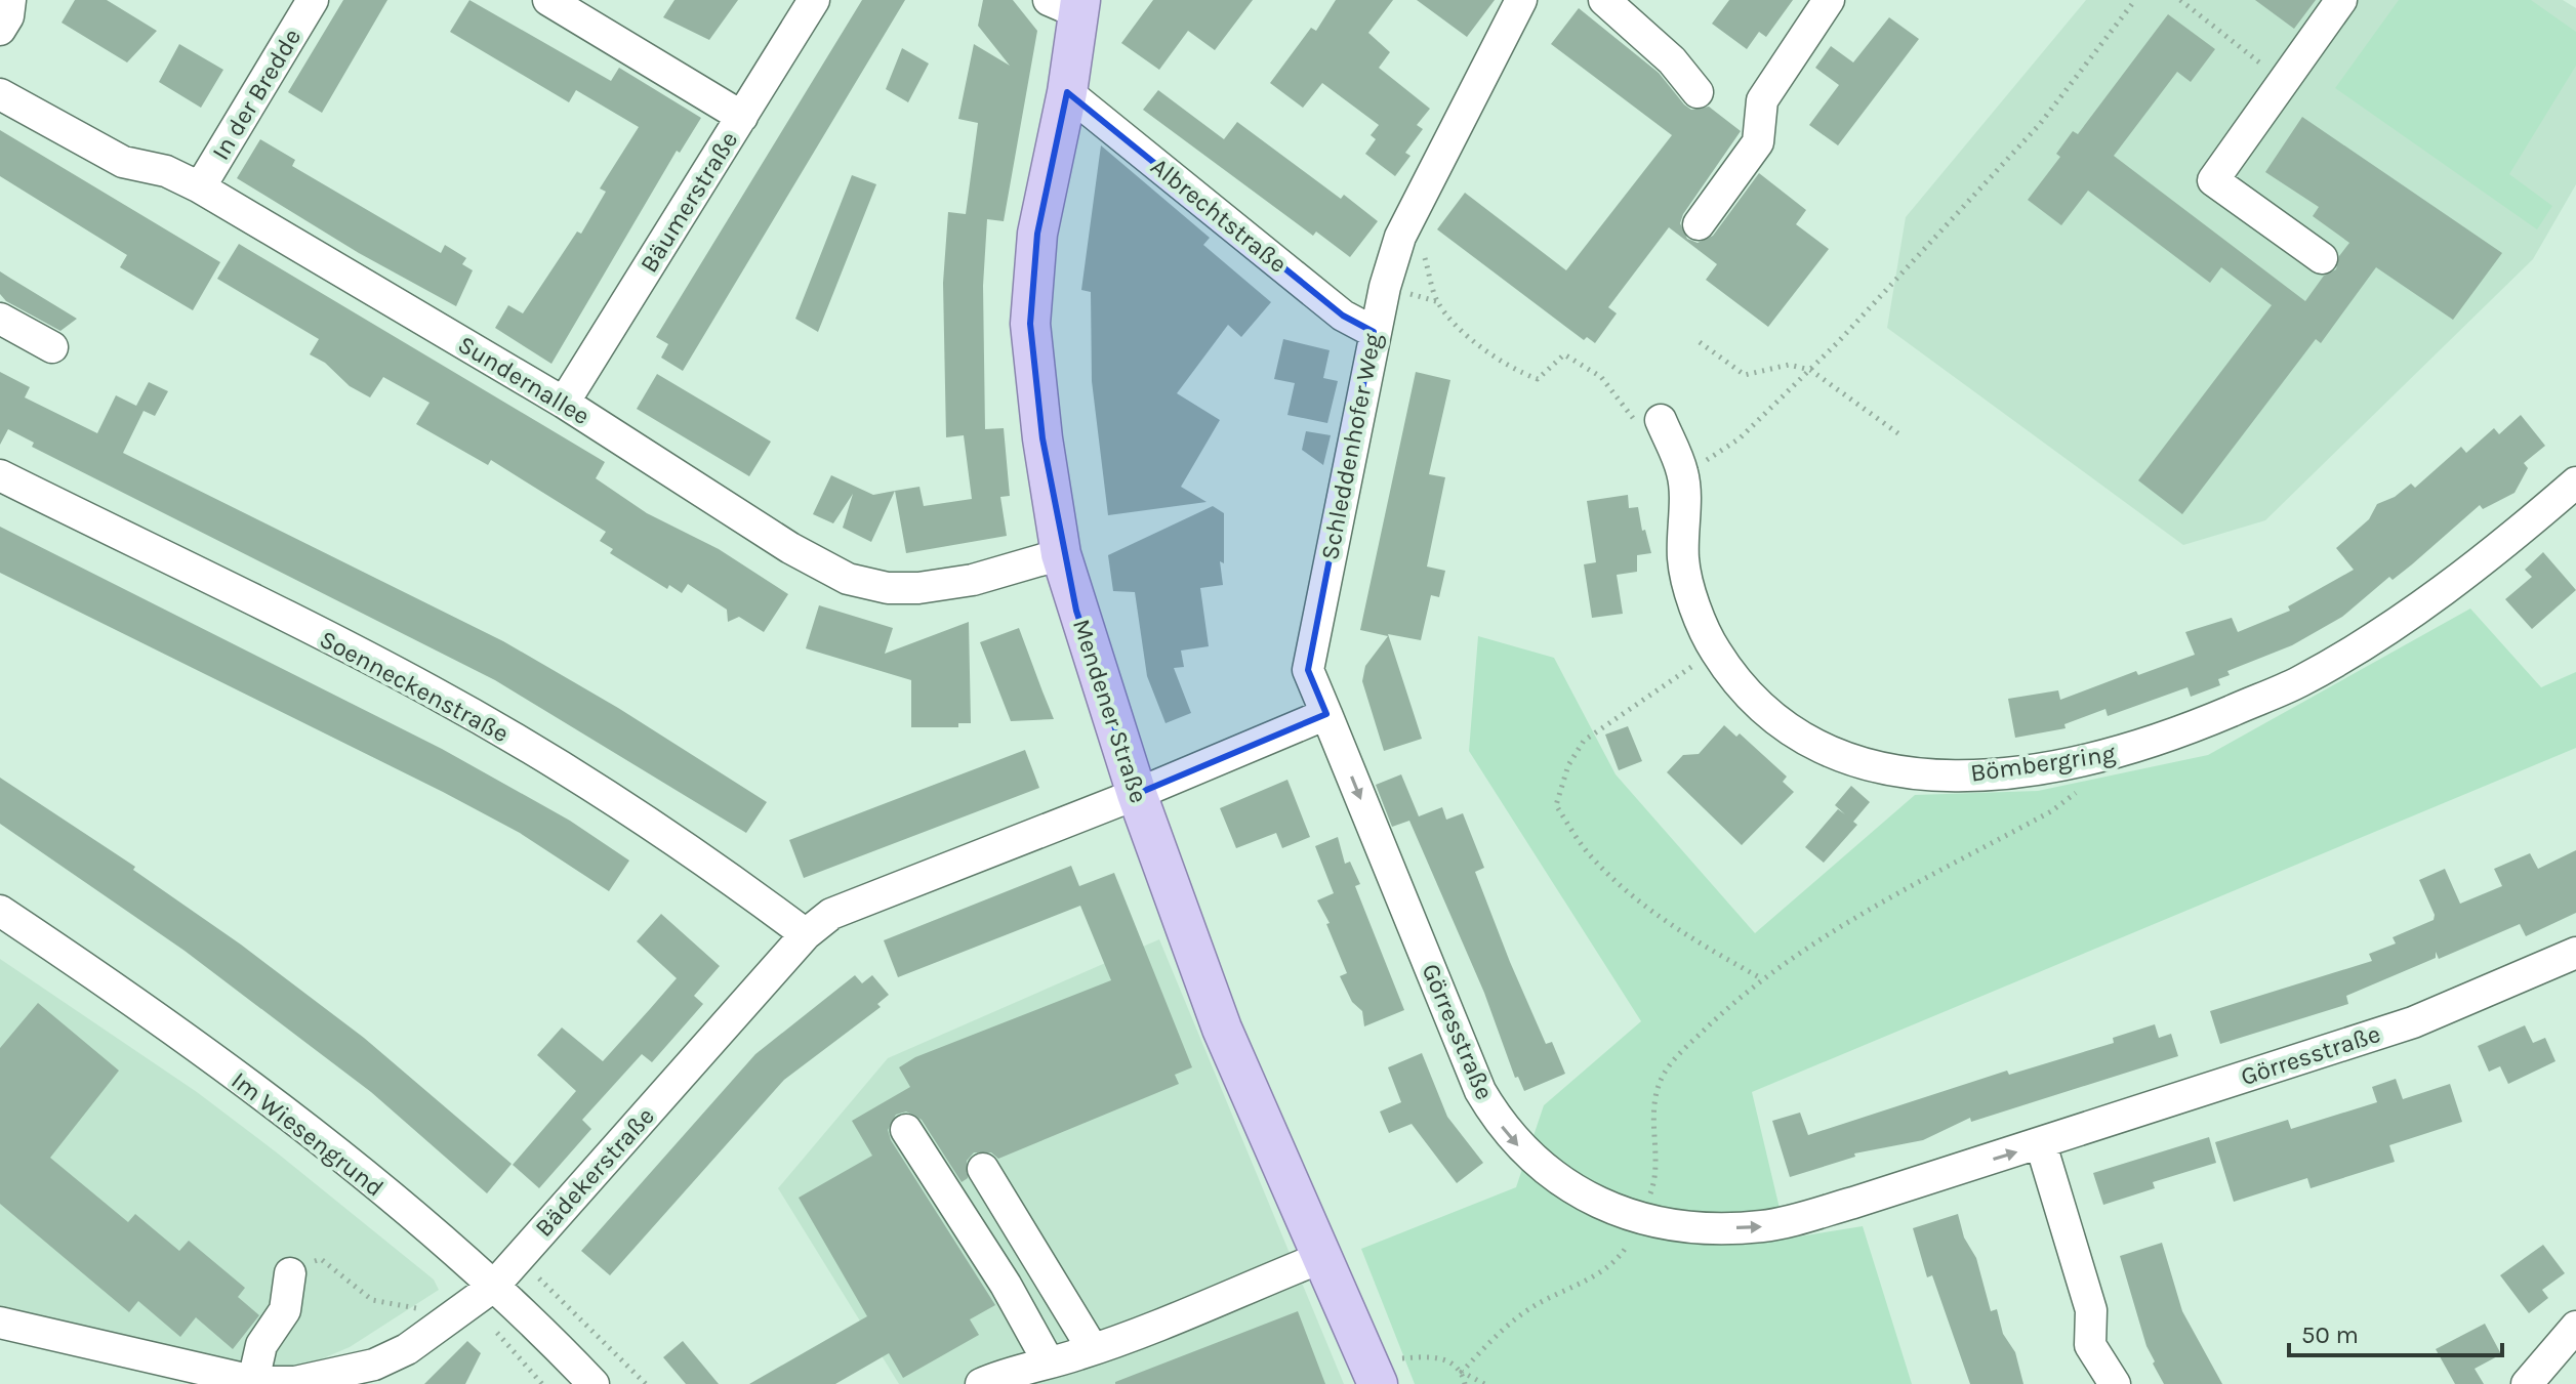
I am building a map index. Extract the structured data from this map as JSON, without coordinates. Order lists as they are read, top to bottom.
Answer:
{
  "streets": {
    "main road": ["Mendener Straße"],
    "street": [
      "In der Bredde",
      "Bäumerstraße",
      "Albrechtstraße",
      "Sundernallee",
      "Schleddenhofer Weg",
      "Soenneckenstraße",
      "Bömbergring",
      "Görresstraße",
      "Im Wiesengrund",
      "Bädekerstraße"
    ]
  },
  "crossings": [
    ["In der Bredde", "Sundernallee"],
    ["Bäumerstraße", "Sundernallee"],
    ["Albrechtstraße", "Schleddenhofer Weg"],
    ["Albrechtstraße", "Mendener Straße"],
    ["Sundernallee", "Mendener Straße"],
    ["Schleddenhofer Weg", "Görresstraße"],
    ["Soenneckenstraße", "Bädekerstraße"],
    ["Mendener Straße", "Bädekerstraße"],
    ["Im Wiesengrund", "Bädekerstraße"]
  ],
  "one_way": ["Görresstraße"],
  "scale_bar": "50 m"
}
